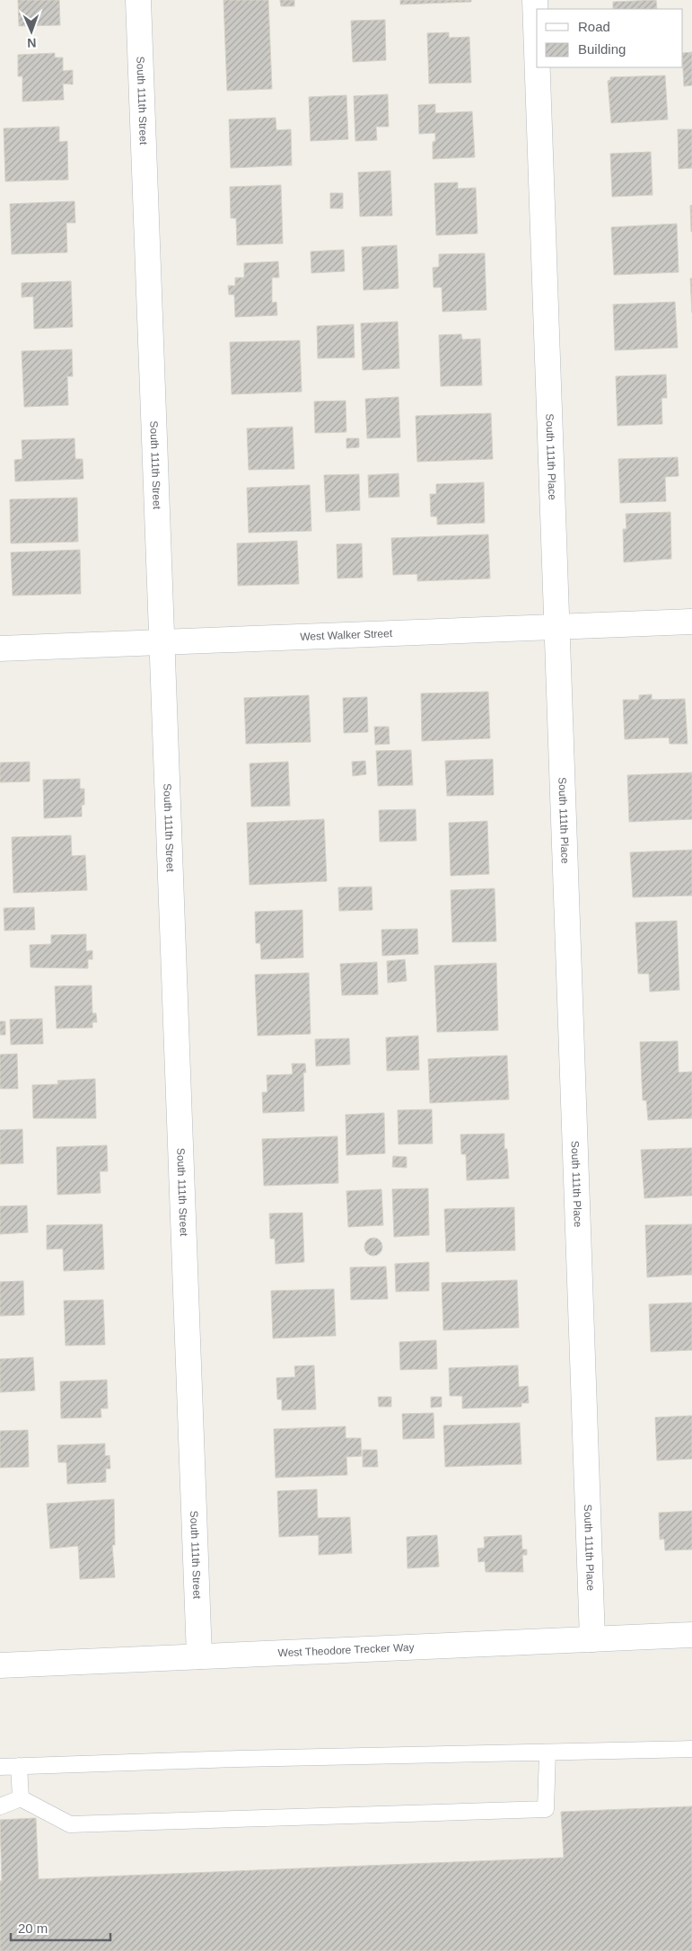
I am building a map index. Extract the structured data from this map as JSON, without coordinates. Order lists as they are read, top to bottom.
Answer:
{
  "streets": {
    "street": [
      "South 111th Street",
      "South 111th Place",
      "West Walker Street",
      "West Theodore Trecker Way"
    ]
  },
  "crossings": [
    ["South 111th Street", "West Walker Street"],
    ["South 111th Street", "West Theodore Trecker Way"],
    ["South 111th Place", "West Walker Street"],
    ["South 111th Place", "West Theodore Trecker Way"]
  ],
  "legend": ["Road", "Building"],
  "scale_bar": "20 m",
  "north": "bottom"
}
